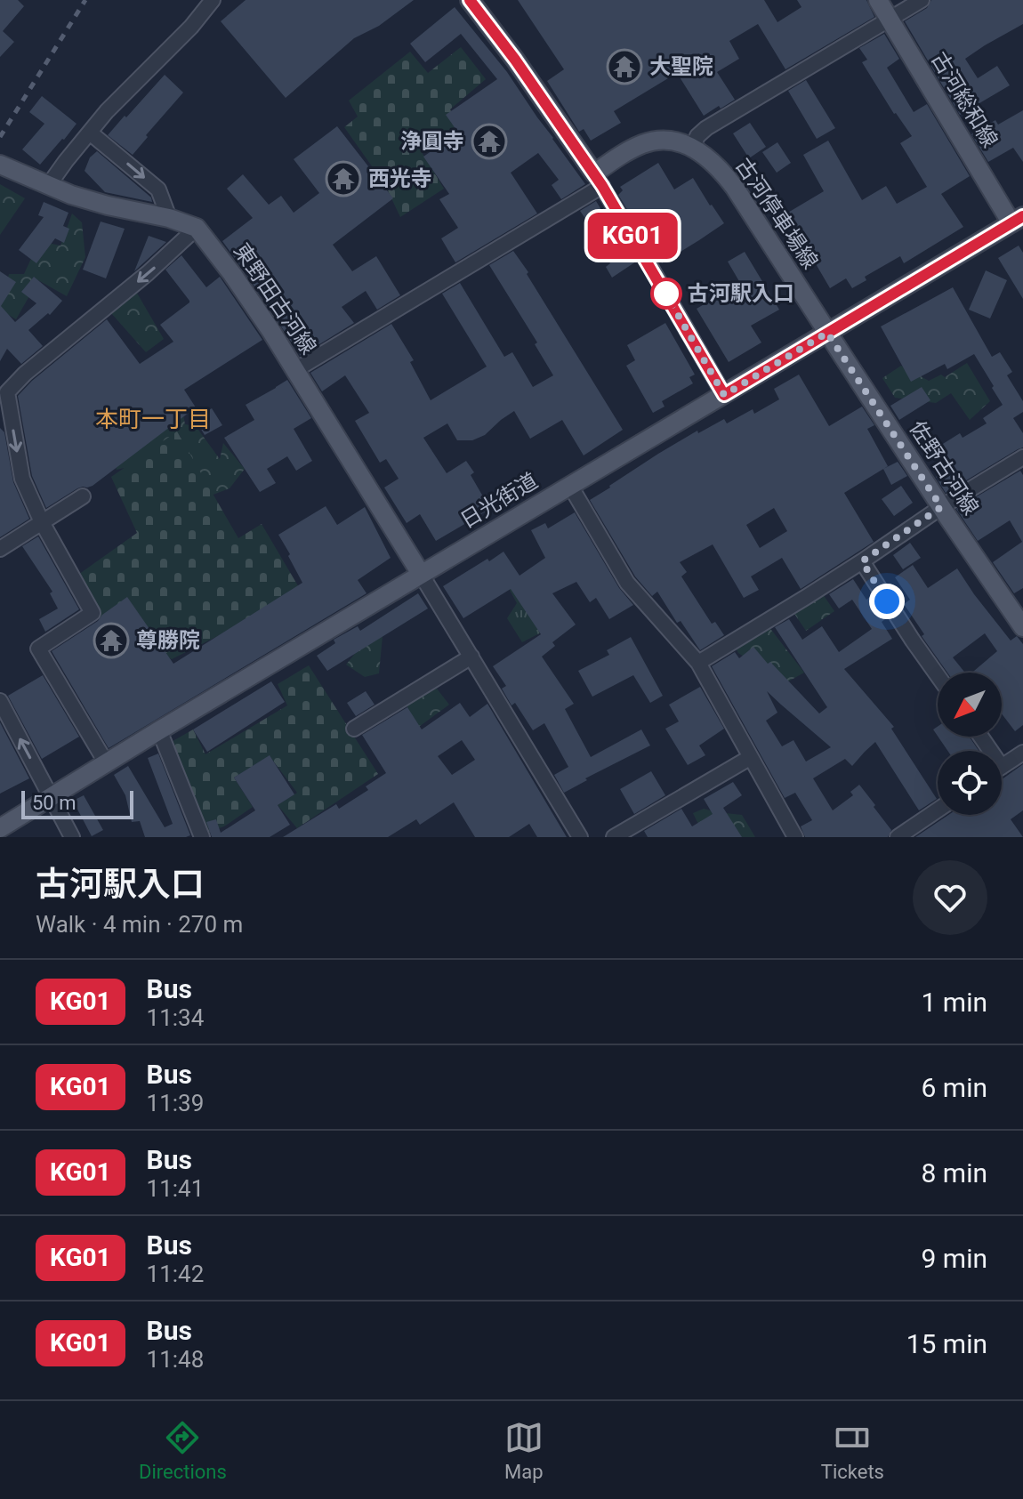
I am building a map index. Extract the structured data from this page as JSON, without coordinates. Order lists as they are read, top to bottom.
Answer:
{
  "streets": {
    "main road": [
      "古河総和線",
      "古河停車場線",
      "東野田古河線",
      "佐野古河線",
      "日光街道"
    ]
  },
  "crossings": [
    ["古河総和線", "日光街道"],
    ["古河停車場線", "佐野古河線"],
    ["古河停車場線", "日光街道"],
    ["東野田古河線", "日光街道"],
    ["佐野古河線", "日光街道"]
  ],
  "districts": ["本町一丁目"],
  "places": {
    "temple": [
      "大聖院",
      "浄圓寺",
      "西光寺",
      "尊勝院"
    ],
    "other": ["古河駅入口"]
  },
  "lines": ["bus line KG01"],
  "scale_bar": "50 m",
  "north": "bottom left",
  "page": {
    "on_map": "KG01",
    "scale": "50 m",
    "heading": ["古河駅入口", "Walk · 4 min · 270 m"],
    "list": [
      {
        "mark": "KG01",
        "name": "Bus",
        "note": "11:34",
        "value": "1 min"
      },
      {
        "mark": "KG01",
        "name": "Bus",
        "note": "11:39",
        "value": "6 min"
      },
      {
        "mark": "KG01",
        "name": "Bus",
        "note": "11:41",
        "value": "8 min"
      },
      {
        "mark": "KG01",
        "name": "Bus",
        "note": "11:42",
        "value": "9 min"
      },
      {
        "mark": "KG01",
        "name": "Bus",
        "note": "11:48",
        "value": "15 min"
      }
    ],
    "tabs": ["Directions", "Map", "Tickets"]
  }
}
